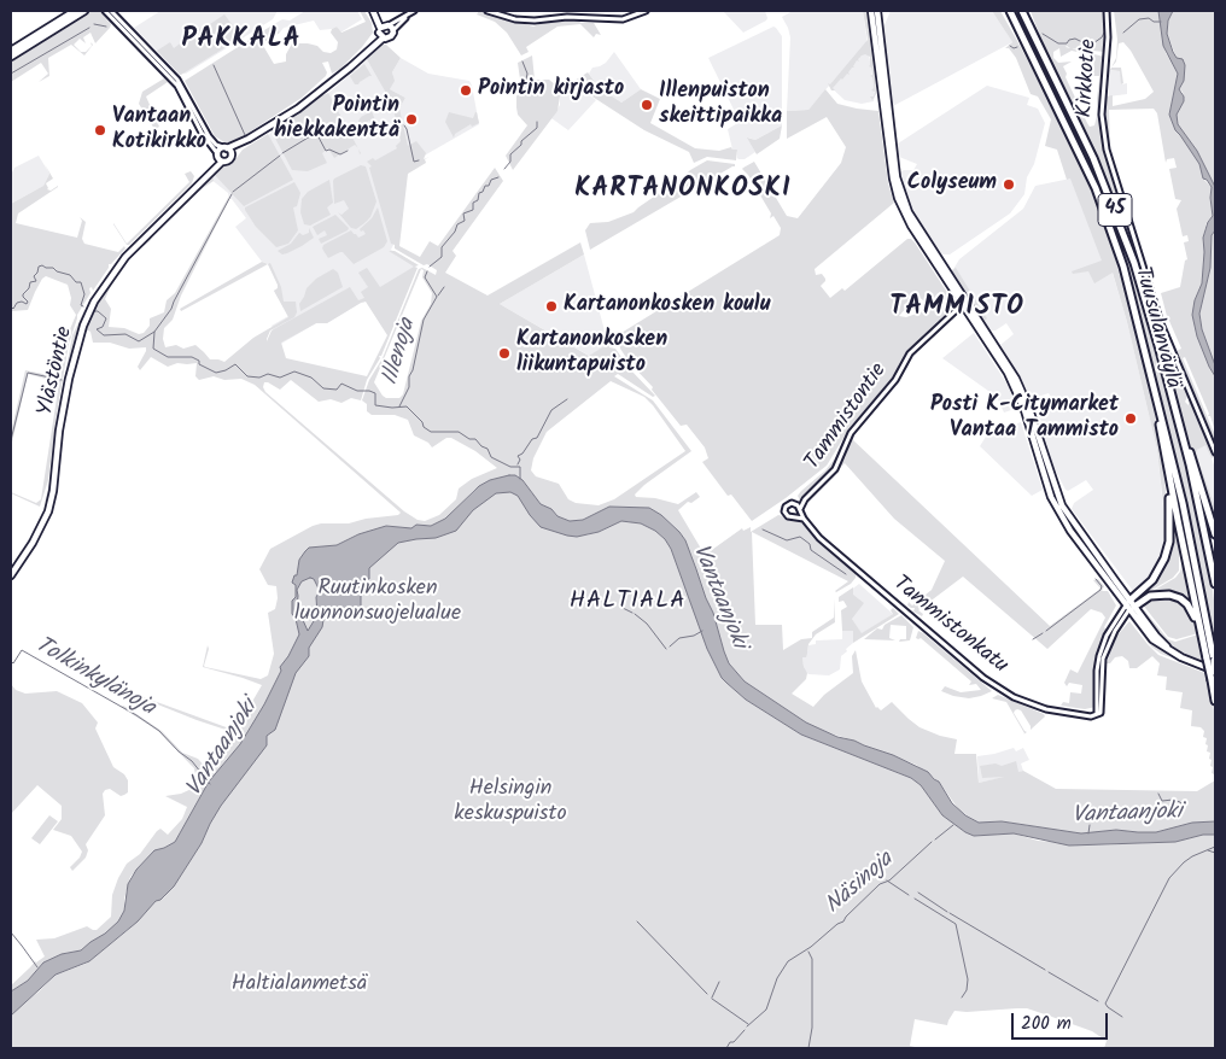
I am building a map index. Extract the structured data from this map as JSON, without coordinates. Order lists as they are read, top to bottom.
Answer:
{
  "streets": {
    "highway": ["45", "Tuusulanväylä"],
    "main road": ["Ylästöntie"],
    "street": ["Kirkkotie", "Tammistontie", "Tammistonkatu"]
  },
  "crossings": [
    ["Tammistontie", "Tammistonkatu"]
  ],
  "districts": [
    "PAKKALA",
    "KARTANONKOSKI",
    "TAMMISTO",
    "HALTIALA"
  ],
  "water": [
    "Illenoja",
    "Vantaanjoki",
    "Tolkinkylänoja",
    "Näsinoja"
  ],
  "parks": ["Ruutinkosken luonnonsuojelualue", "Helsingin keskuspuisto", "Haltialanmetsä"],
  "places": [
    "Pointin kirjasto",
    "Illenpuiston skeittipaikka",
    "Pointin hiekkakenttä",
    "Vantaan Kotikirkko",
    "Colyseum",
    "Kartanonkosken koulu",
    "Kartanonkosken liikuntapuisto",
    "Posti K-Citymarket Vantaa Tammisto"
  ],
  "scale_bar": "200 m"
}
